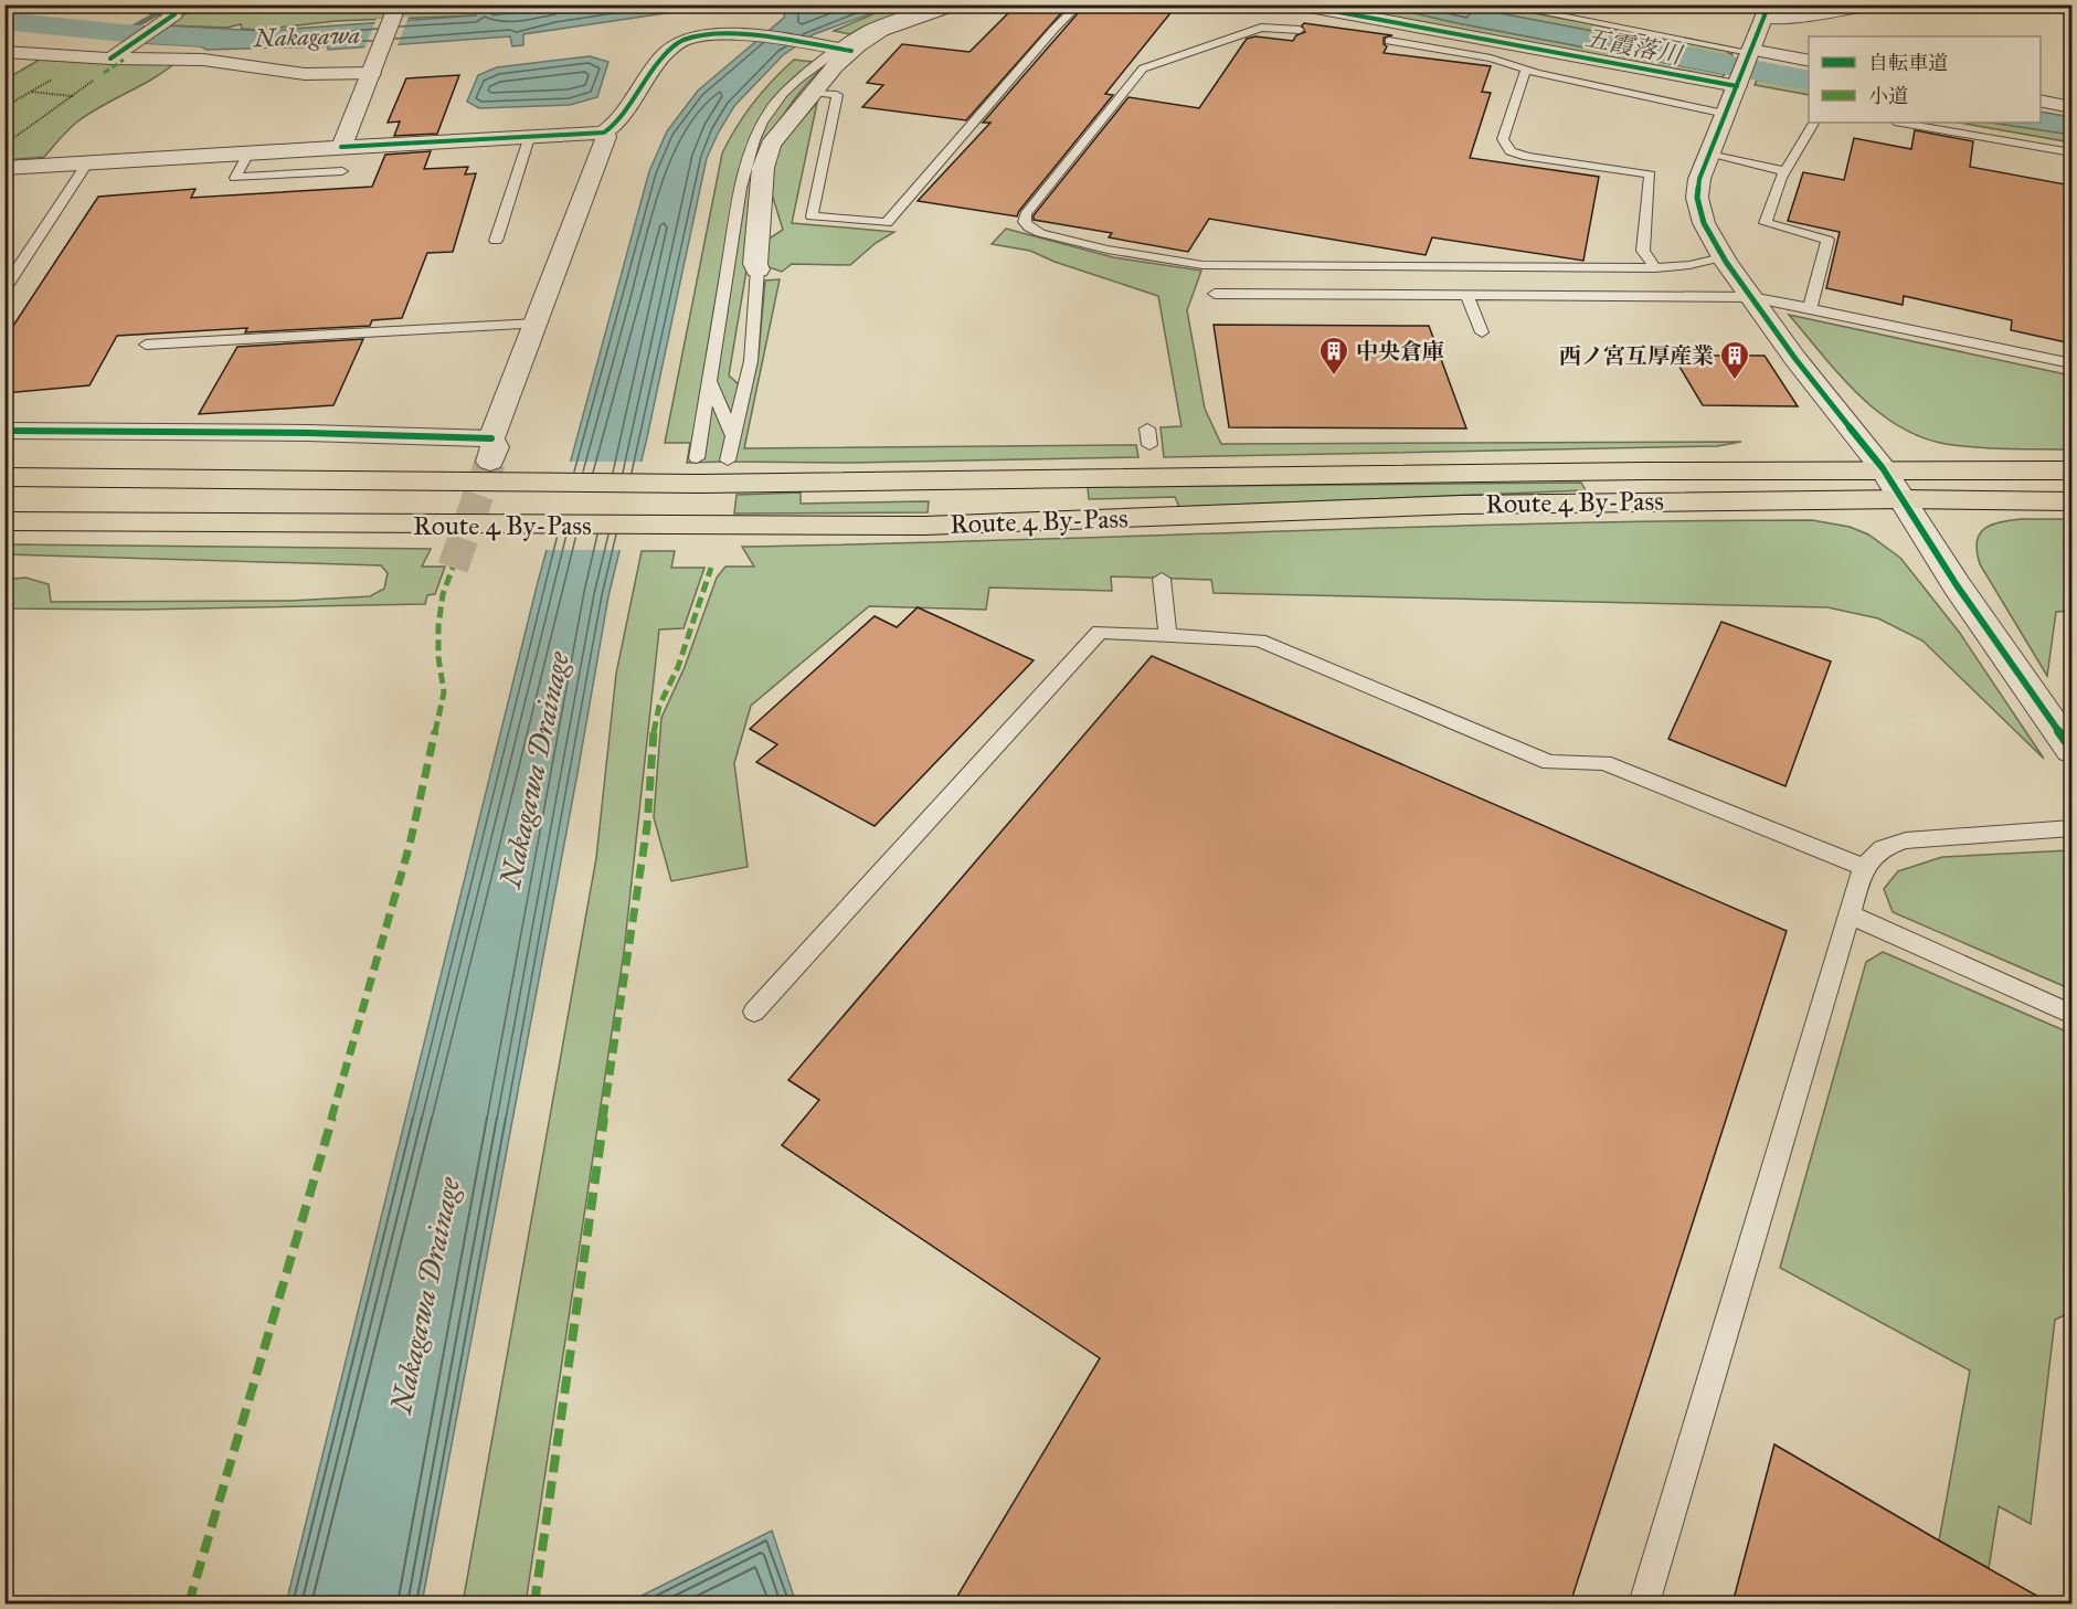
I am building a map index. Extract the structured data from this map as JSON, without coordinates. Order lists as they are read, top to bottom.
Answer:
{
  "streets": {
    "highway": ["Route 4 By-Pass"]
  },
  "water": ["Nakagawa", "五霞落川", "Nakagawa Drainage"],
  "places": {
    "building": ["中央倉庫", "西ノ宮互厚産業"]
  },
  "legend": ["自転車道", "小道"]
}
